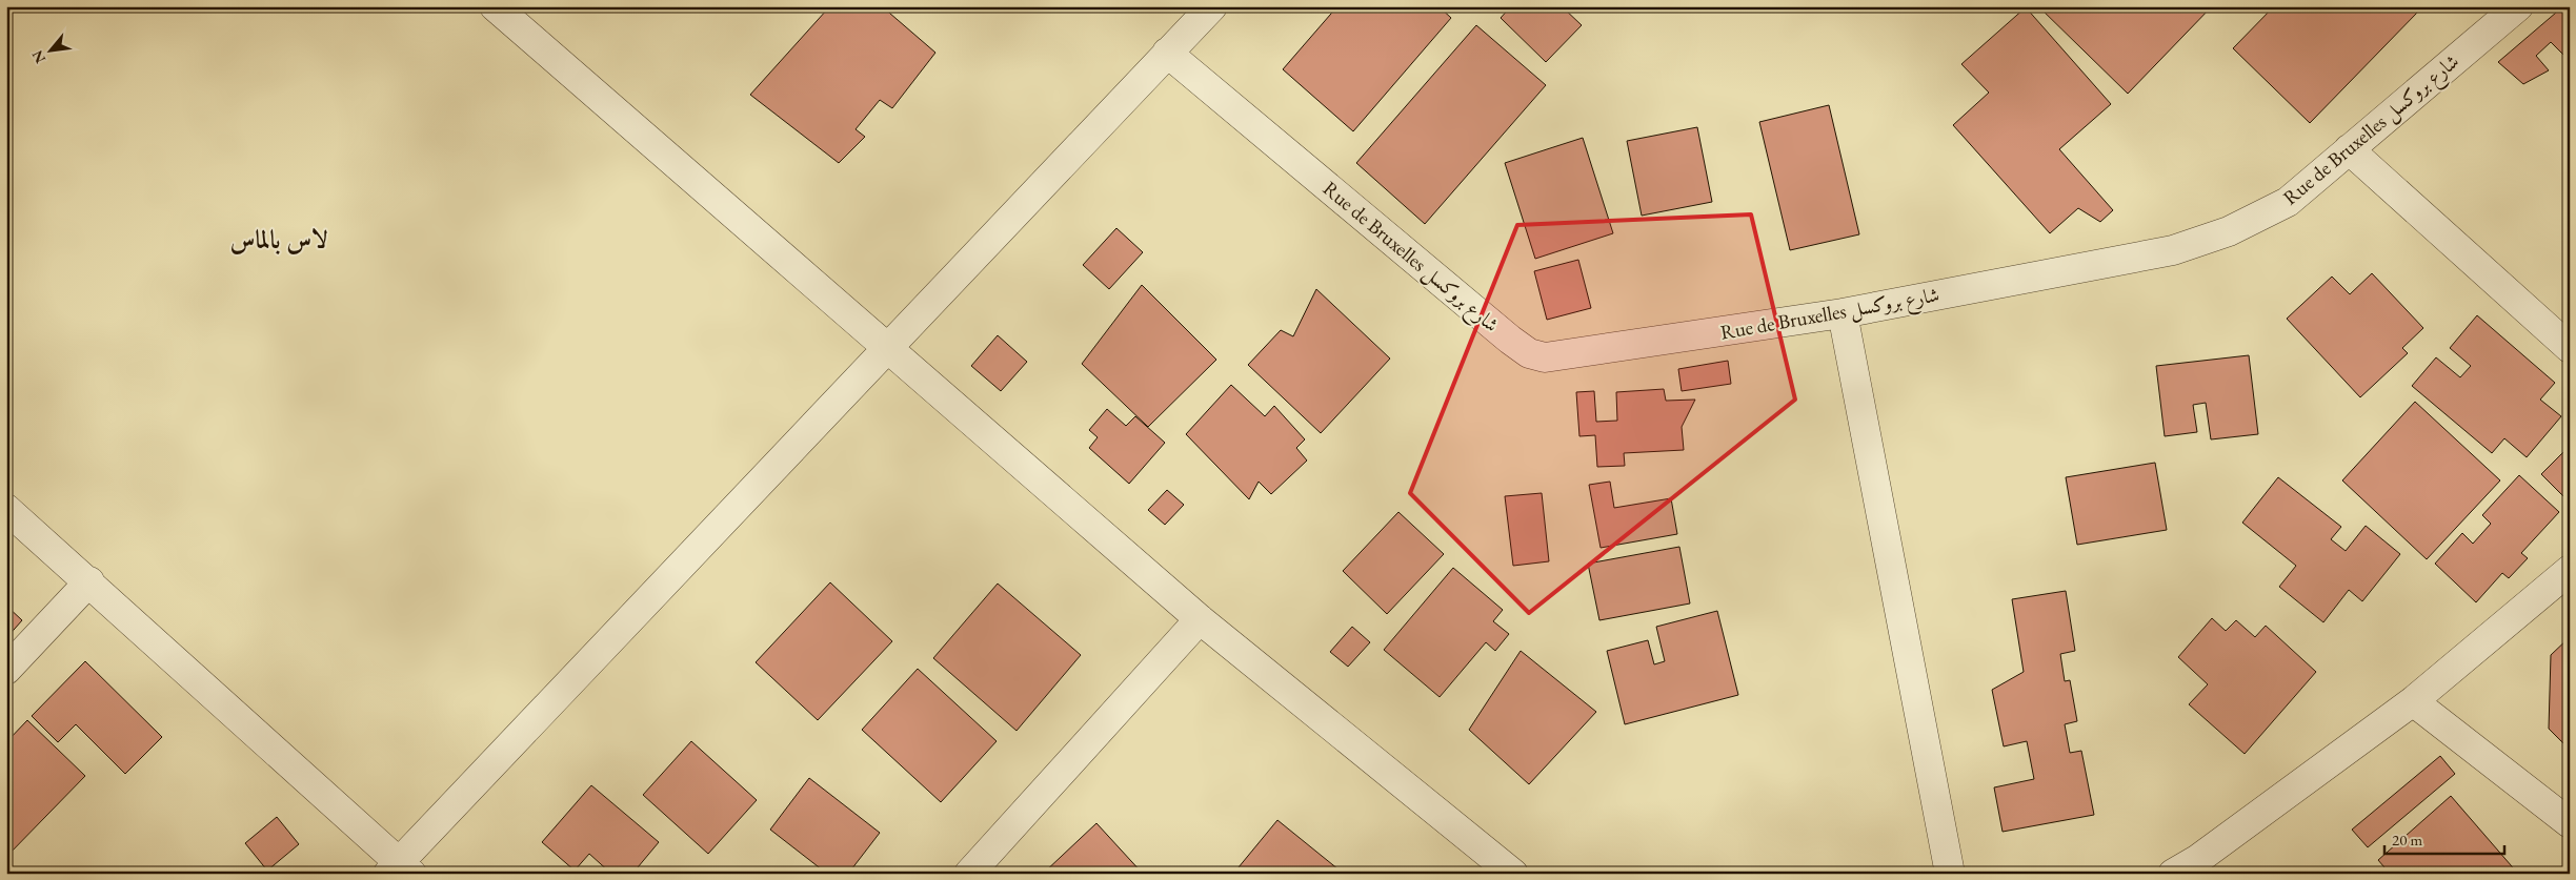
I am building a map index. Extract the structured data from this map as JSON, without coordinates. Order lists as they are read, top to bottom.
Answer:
{
  "streets": {
    "street": ["Rue de Bruxelles شارع بروكسل"]
  },
  "districts": ["لاس بالماس"],
  "scale_bar": "20 m",
  "north": "bottom left"
}
